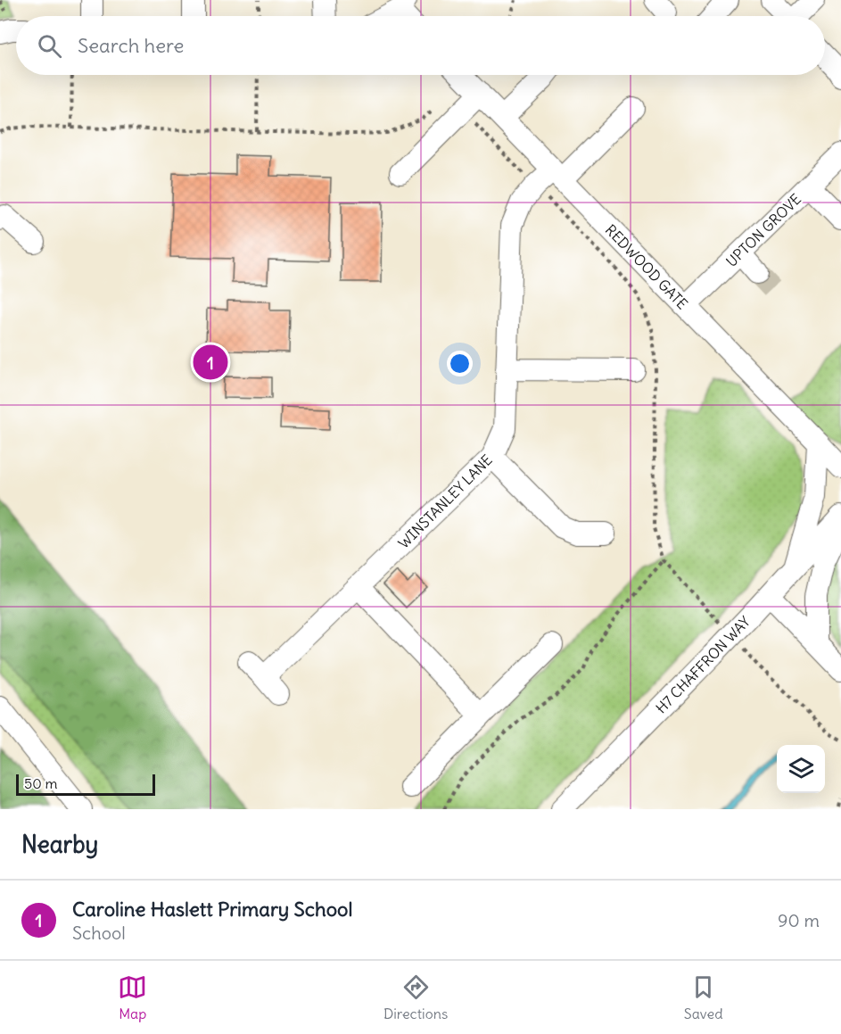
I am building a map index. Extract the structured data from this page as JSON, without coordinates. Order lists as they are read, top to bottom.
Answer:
{
  "streets": {
    "street": [
      "UPTON GROVE",
      "REDWOOD GATE",
      "WINSTANLEY LANE",
      "H7 CHAFFRON WAY"
    ]
  },
  "crossings": [
    ["UPTON GROVE", "REDWOOD GATE"],
    ["REDWOOD GATE", "WINSTANLEY LANE"]
  ],
  "scale_bar": "50 m",
  "page": {
    "search": "Search here",
    "pins": "1",
    "scale": "50 m",
    "heading": "Nearby",
    "list": [
      {
        "mark": "1",
        "name": "Caroline Haslett Primary School",
        "note": "School",
        "value": "90 m"
      }
    ],
    "nav": ["Map", "Directions", "Saved"]
  }
}
